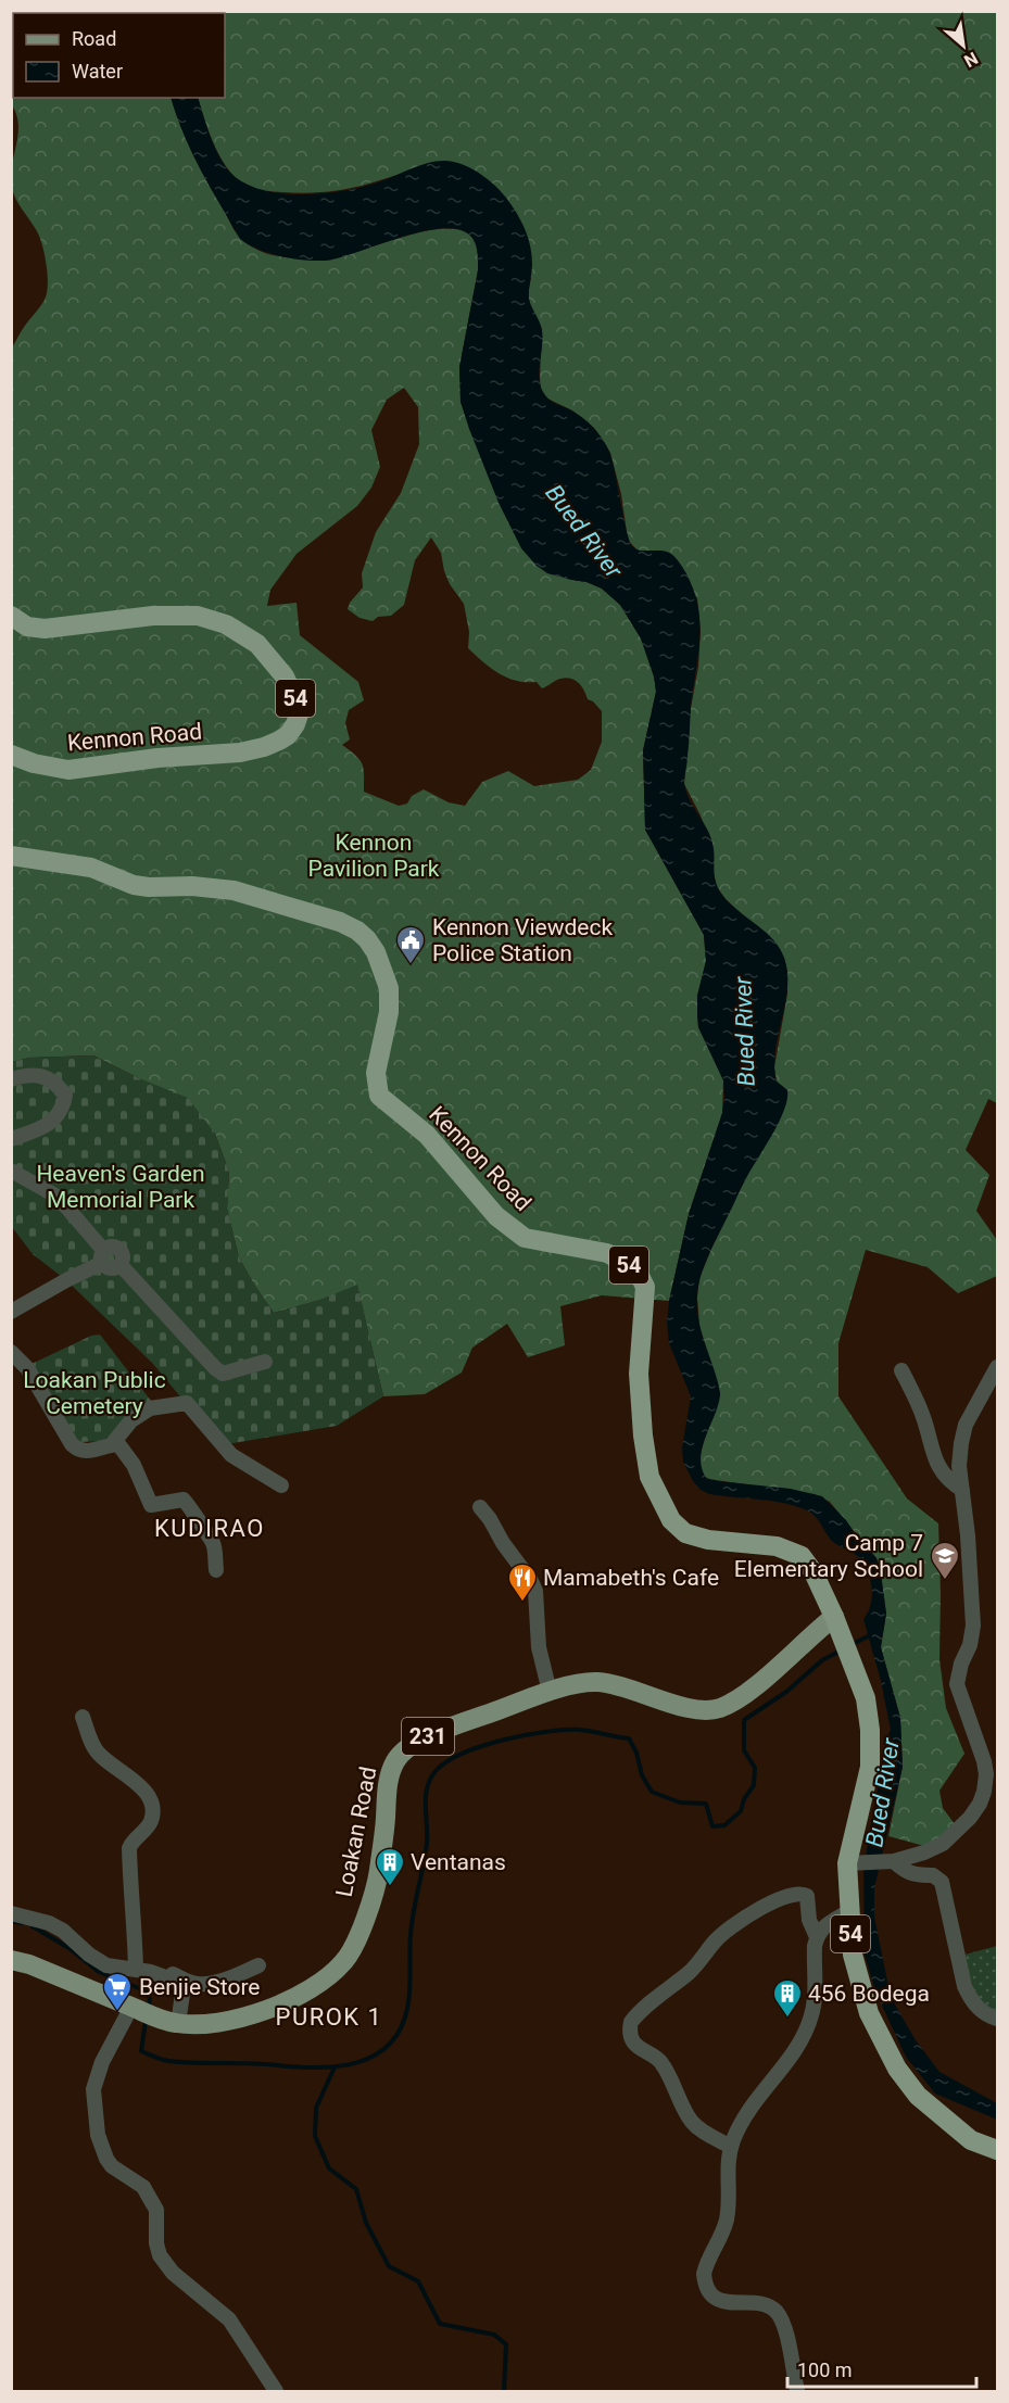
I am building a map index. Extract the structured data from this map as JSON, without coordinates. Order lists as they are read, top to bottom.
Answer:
{
  "streets": {
    "highway": ["54", "Kennon Road"],
    "main road": ["231", "Loakan Road"]
  },
  "crossings": [
    ["Kennon Road", "Loakan Road"]
  ],
  "districts": ["KUDIRAO", "PUROK 1"],
  "water": ["Bued River"],
  "parks": ["Kennon Pavilion Park", "Heaven's Garden Memorial Park", "Loakan Public Cemetery"],
  "places": {
    "public building": ["Kennon Viewdeck Police Station"],
    "school or university": ["Camp 7 Elementary School"],
    "restaurant": ["Mamabeth's Cafe"],
    "building": ["Ventanas", "456 Bodega"],
    "supermarket": ["Benjie Store"]
  },
  "legend": ["Road", "Water"],
  "scale_bar": "100 m",
  "north": "bottom right"
}
